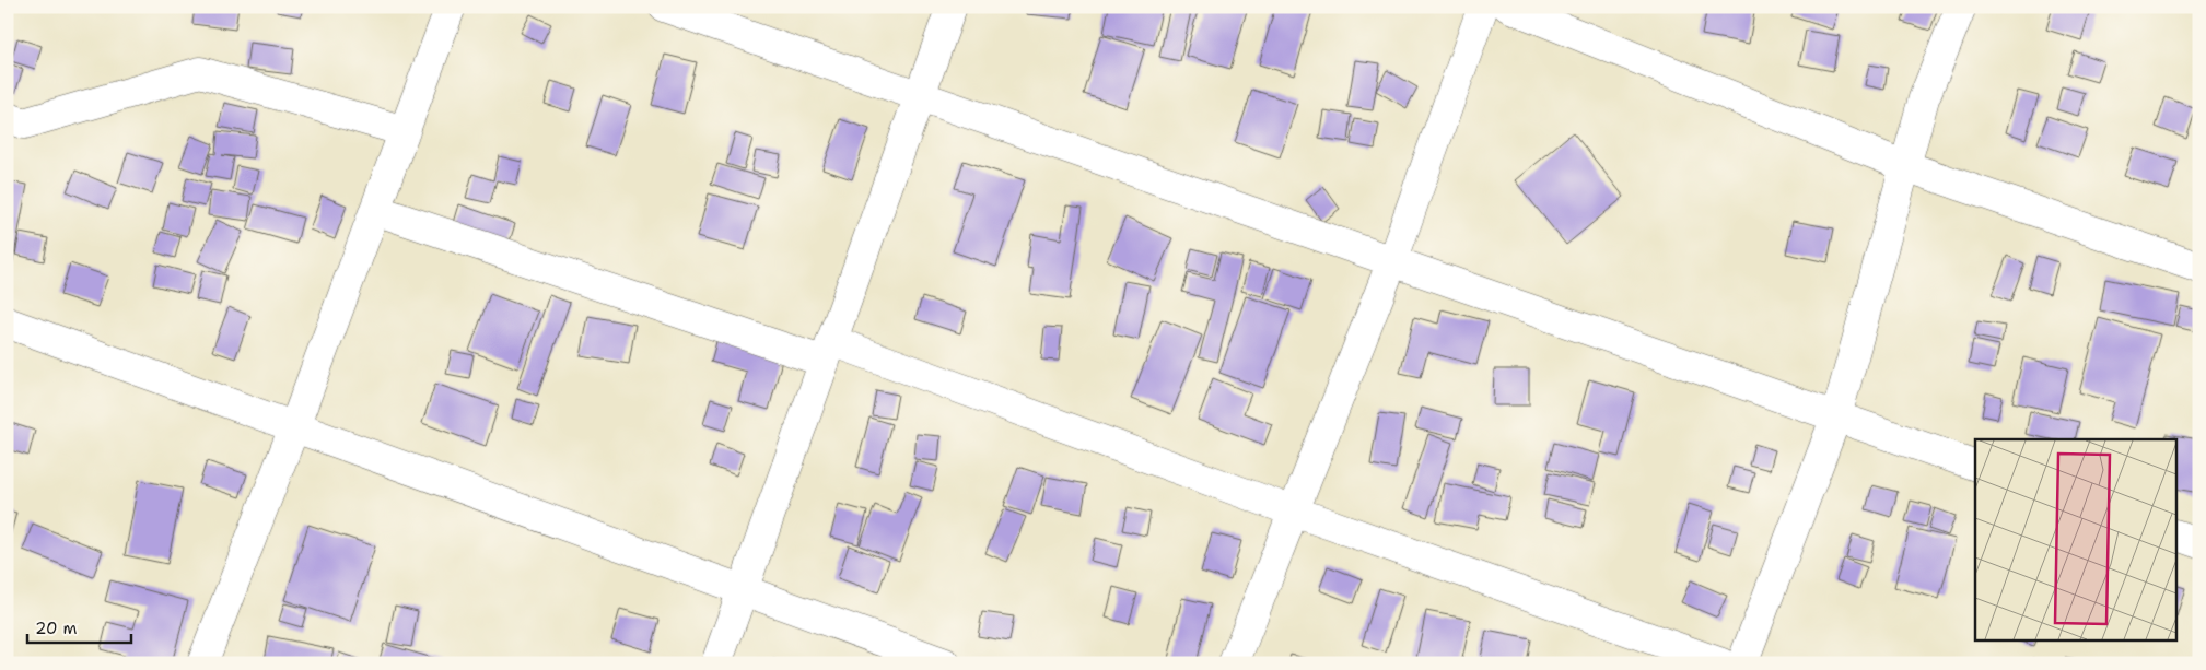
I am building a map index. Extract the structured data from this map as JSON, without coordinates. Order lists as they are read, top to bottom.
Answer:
{
  "scale_bar": "20 m"
}
